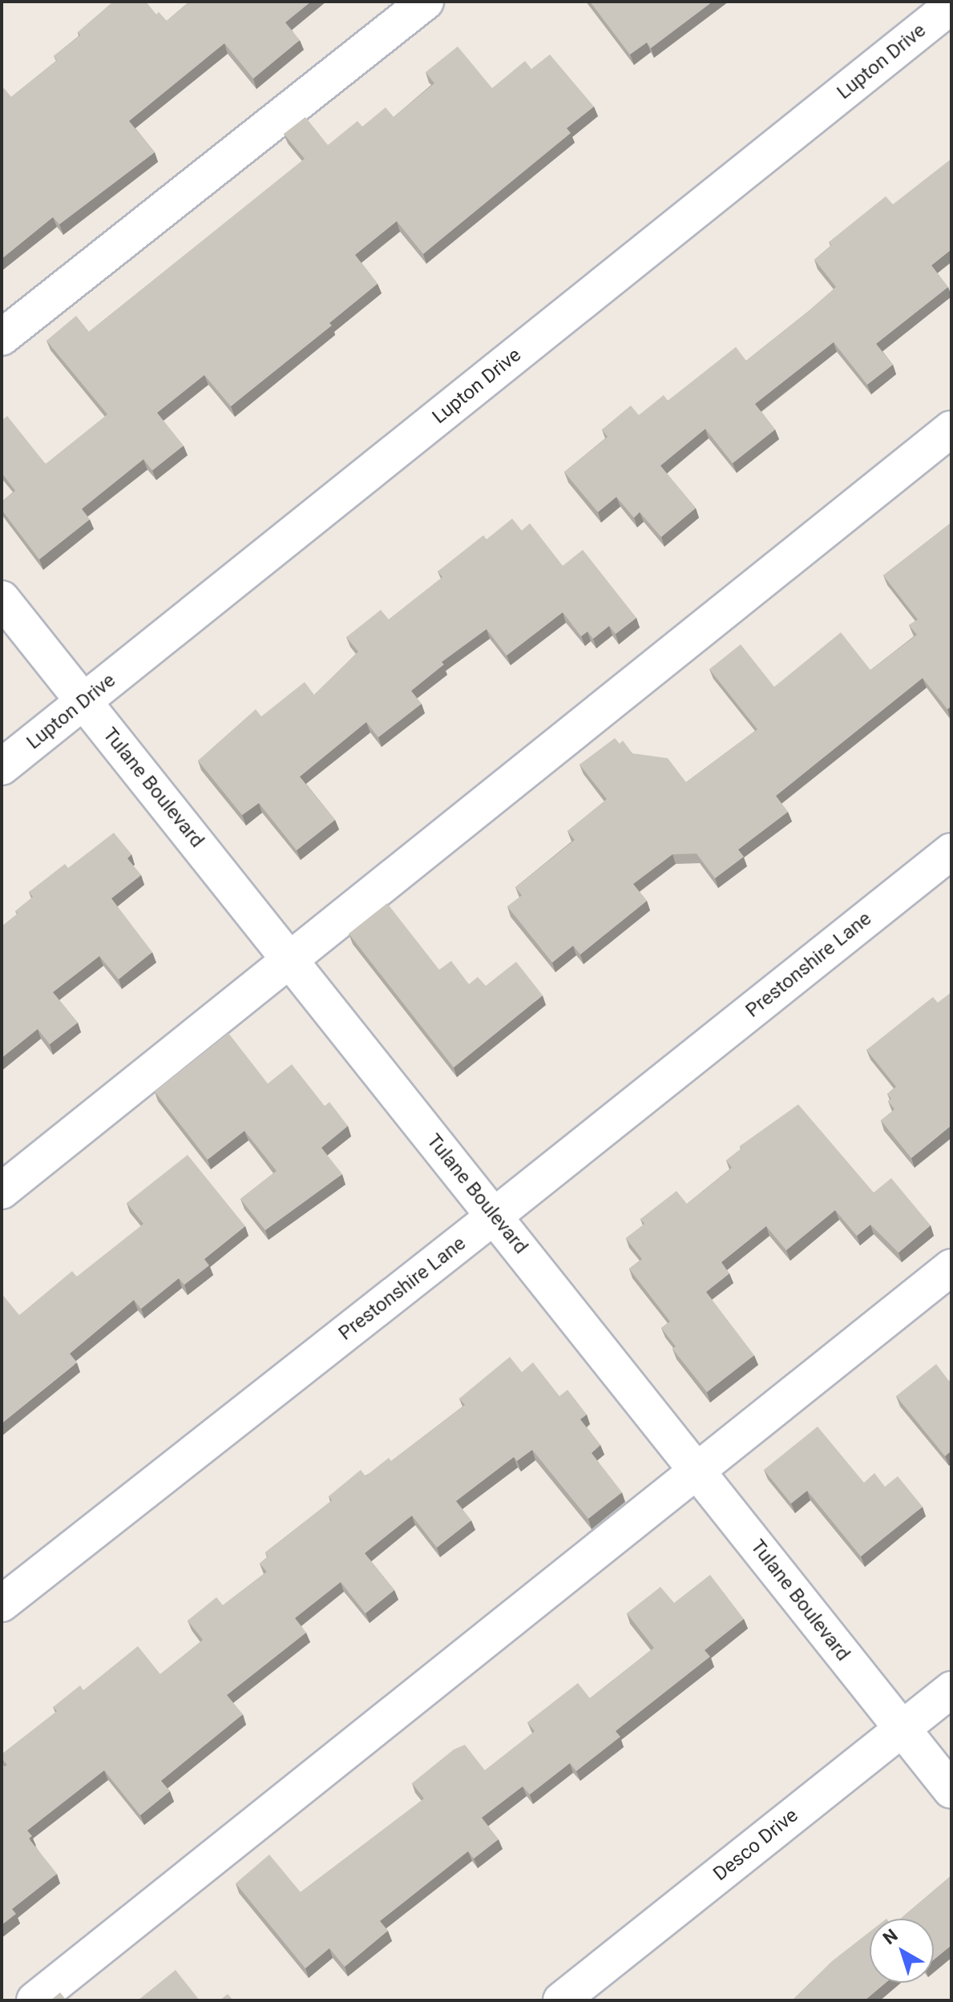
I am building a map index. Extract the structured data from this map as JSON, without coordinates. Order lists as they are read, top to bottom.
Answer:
{
  "streets": {
    "street": [
      "Lupton Drive",
      "Tulane Boulevard",
      "Prestonshire Lane",
      "Desco Drive"
    ]
  },
  "crossings": [
    ["Lupton Drive", "Tulane Boulevard"],
    ["Tulane Boulevard", "Prestonshire Lane"],
    ["Tulane Boulevard", "Desco Drive"]
  ],
  "north": "top left"
}
